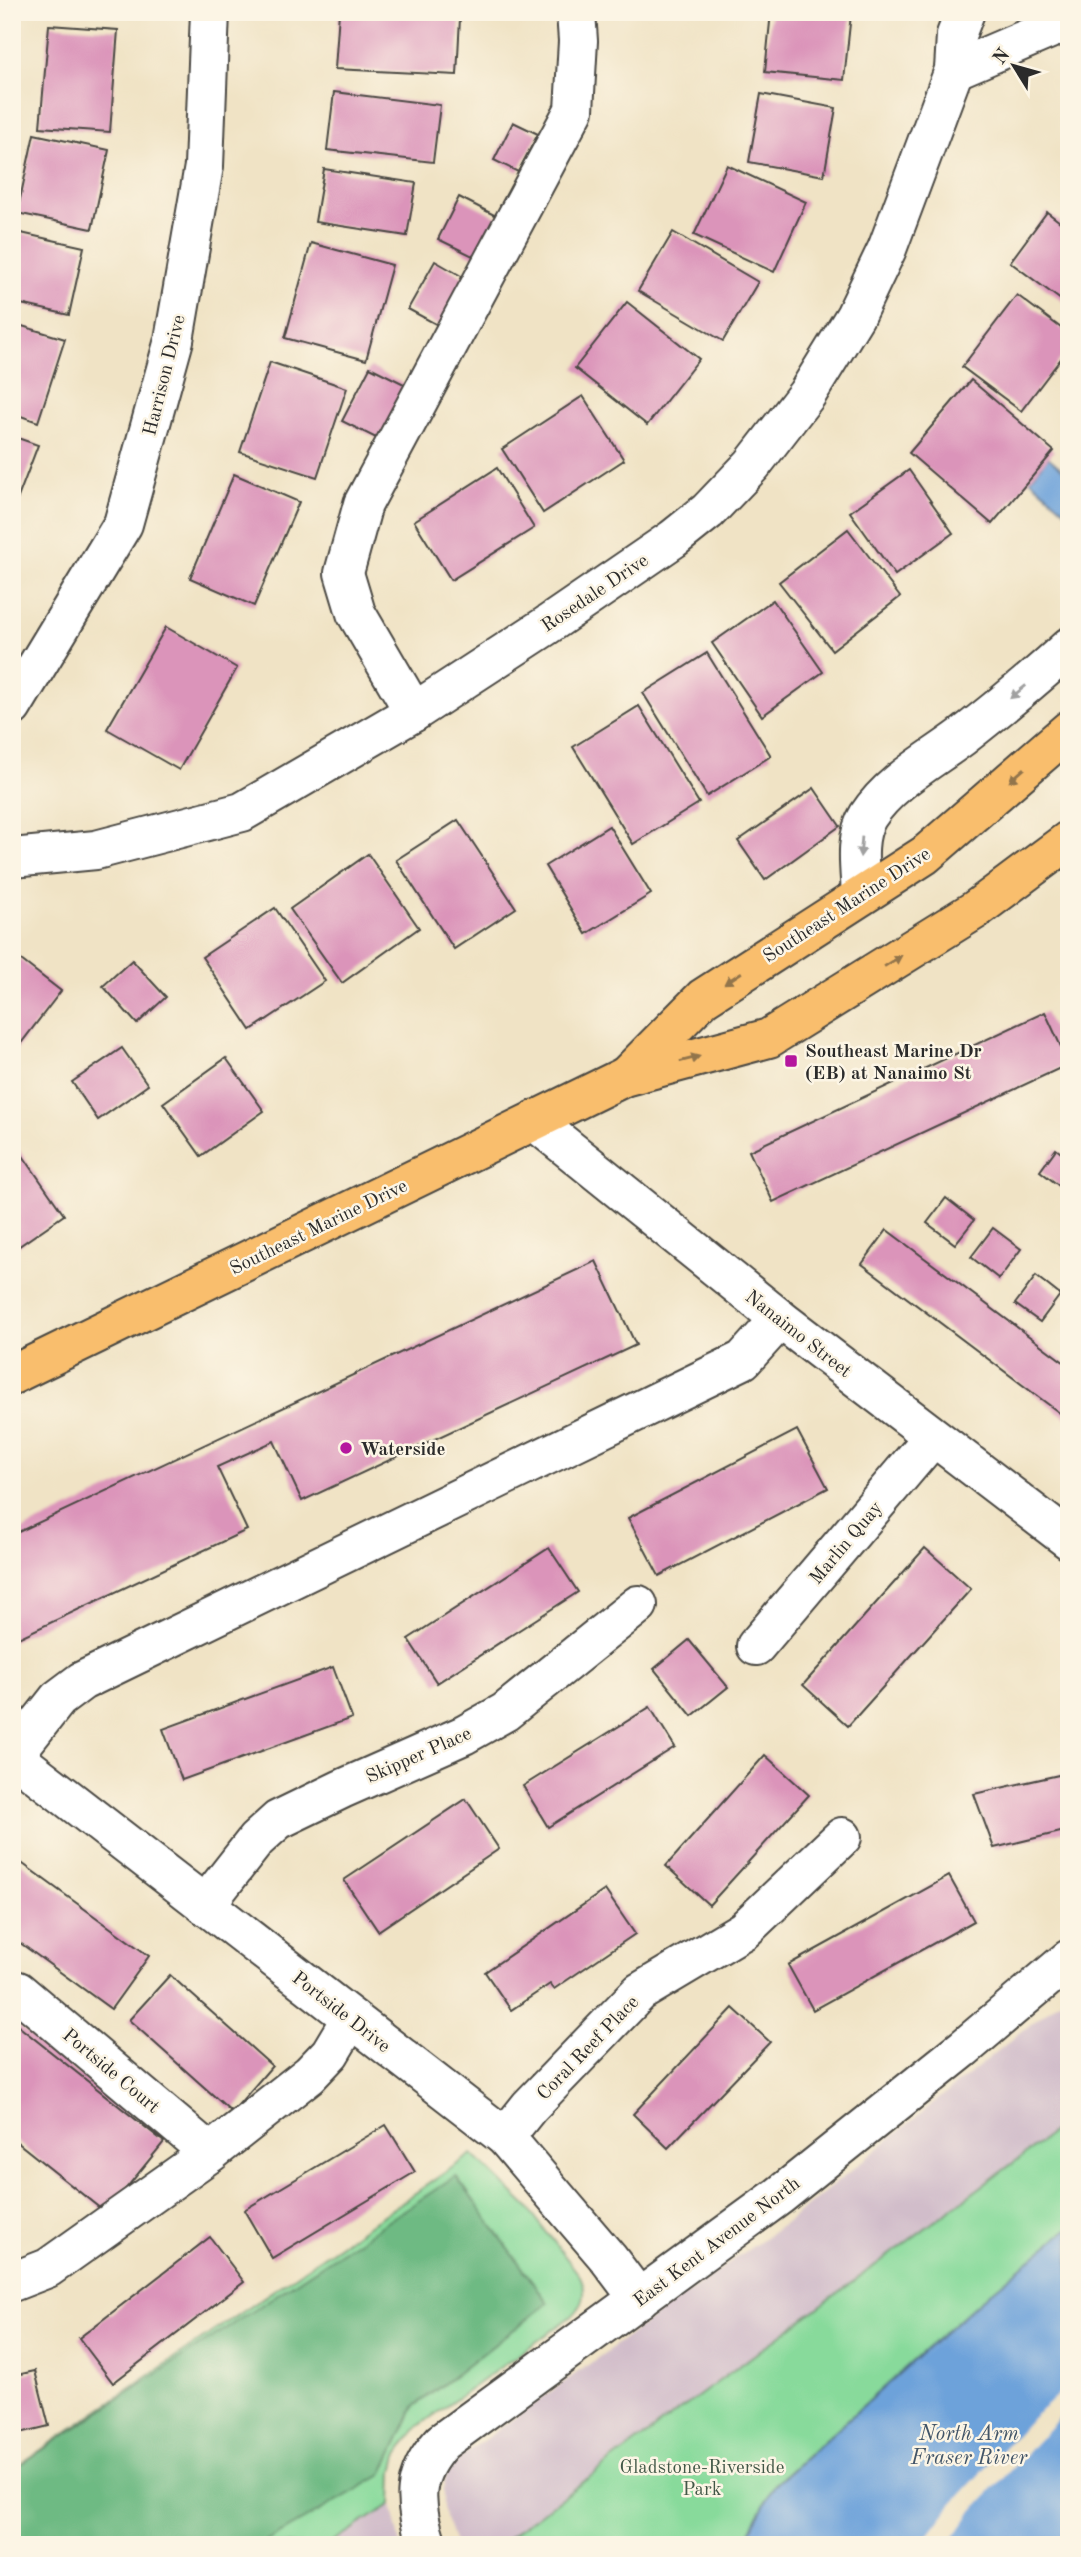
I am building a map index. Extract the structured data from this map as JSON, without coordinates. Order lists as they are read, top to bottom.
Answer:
{
  "streets": {
    "main road": ["Southeast Marine Drive"],
    "street": [
      "Harrison Drive",
      "Rosedale Drive",
      "Nanaimo Street",
      "Marlin Quay",
      "Skipper Place",
      "Portside Drive",
      "Coral Reef Place",
      "Portside Court",
      "East Kent Avenue North"
    ]
  },
  "crossings": [
    ["Southeast Marine Drive", "Nanaimo Street"],
    ["Nanaimo Street", "Marlin Quay"],
    ["Skipper Place", "Portside Drive"],
    ["Portside Drive", "Coral Reef Place"],
    ["Portside Drive", "East Kent Avenue North"]
  ],
  "water": ["North Arm Fraser River"],
  "parks": ["Gladstone-Riverside Park"],
  "places": {
    "transit": ["Southeast Marine Dr (EB) at Nanaimo St"],
    "other": ["Waterside"]
  },
  "north": "top left"
}
